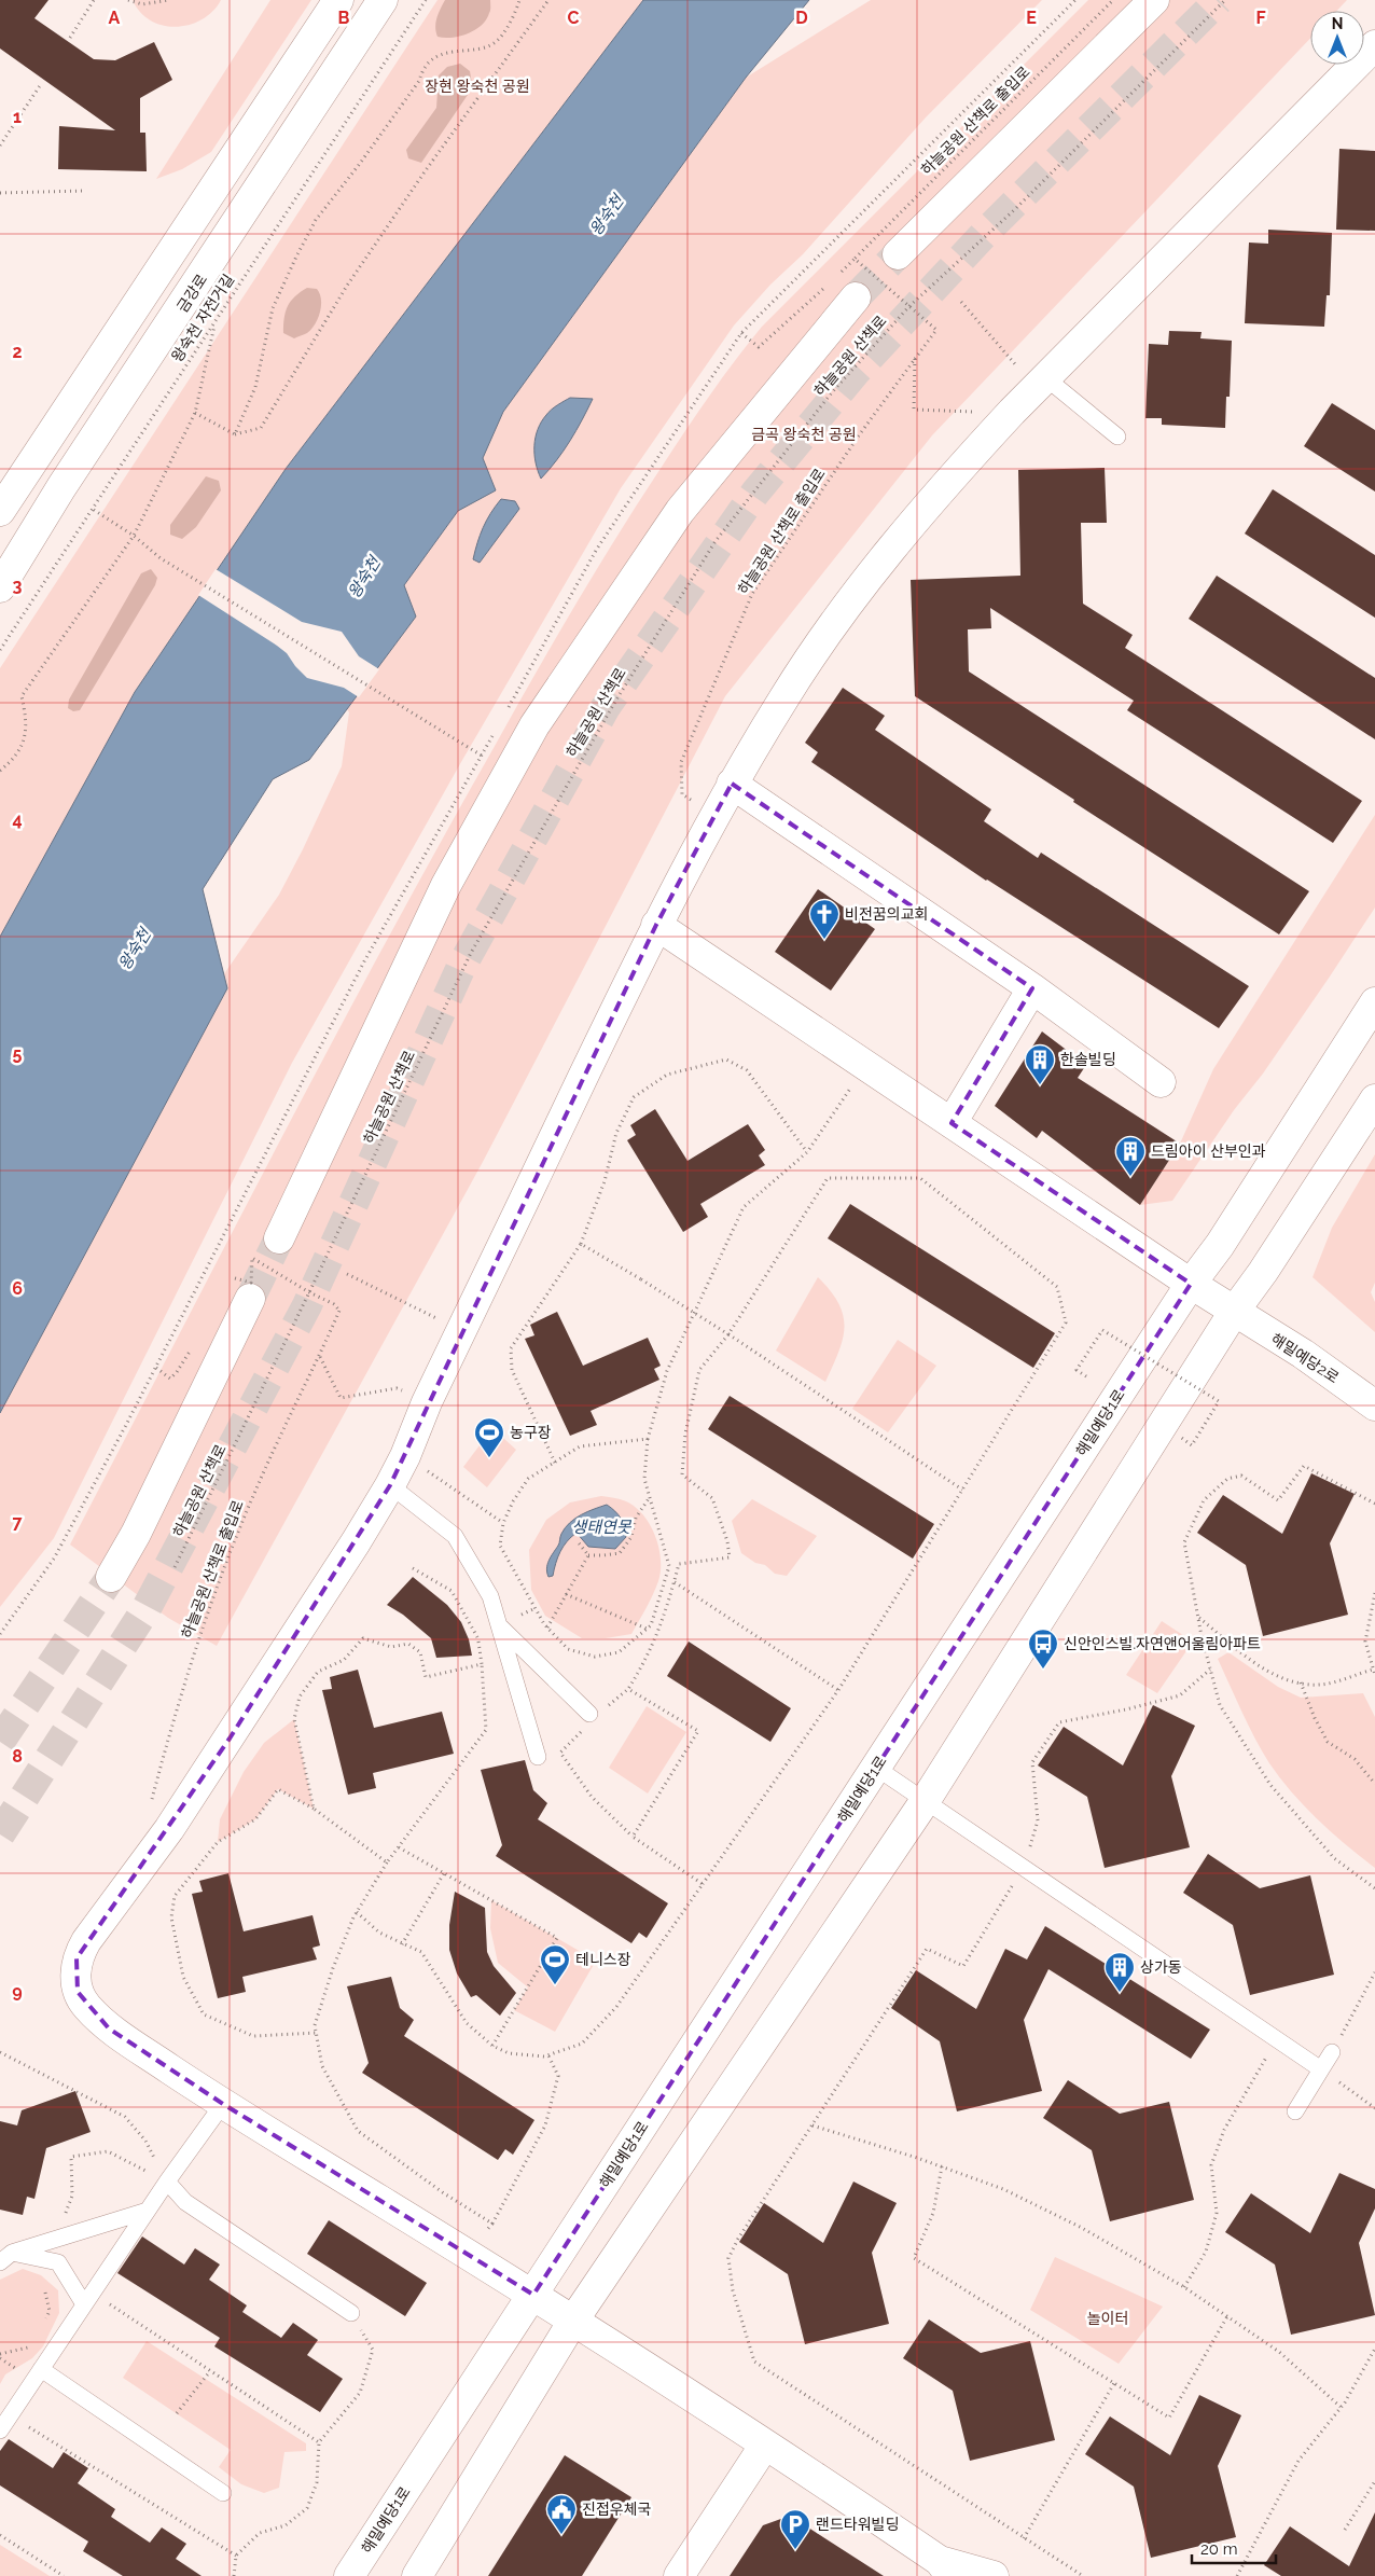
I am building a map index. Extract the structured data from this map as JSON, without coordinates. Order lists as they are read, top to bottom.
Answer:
{
  "streets": {
    "main road": ["금강로", "해밀예당2로", "해밀예당1로"],
    "path": ["하늘공원 산책로 출입로", "왕숙천 자전거길", "하늘공원 산책로"]
  },
  "crossings": [
    ["하늘공원 산책로 출입로", "하늘공원 산책로"],
    ["해밀예당2로", "해밀예당1로"]
  ],
  "water": ["왕숙천", "생태연못"],
  "parks": ["장현 왕숙천 공원", "금곡 왕숙천 공원", "놀이터"],
  "places": {
    "church": ["비전꿈의교회"],
    "building": ["한솔빌딩", "드림아이 산부인과", "상가동"],
    "sports": ["농구장", "테니스장"],
    "bus stop": ["신안인스빌.자연앤어울림아파트"],
    "public building": ["진접우체국"],
    "parking": ["랜드타워빌딩"]
  },
  "scale_bar": "20 m",
  "north": "top",
  "grid": {
    "columns": [
      "A",
      "B",
      "C",
      "D",
      "E",
      "F"
    ],
    "rows": [
      "1",
      "2",
      "3",
      "4",
      "5",
      "6",
      "7",
      "8",
      "9"
    ]
  }
}
